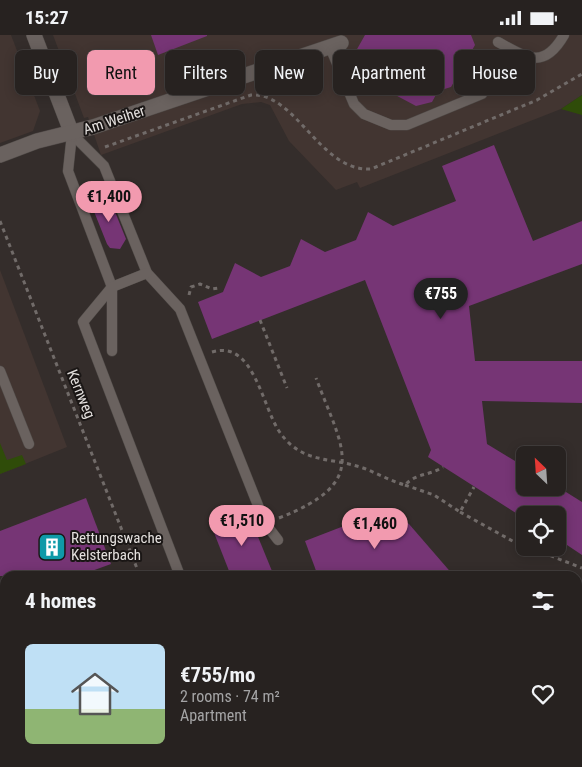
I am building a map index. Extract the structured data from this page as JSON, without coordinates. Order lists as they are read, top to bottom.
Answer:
{
  "streets": {
    "street": ["Am Weiher"],
    "path": ["Kernweg"]
  },
  "places": {
    "building": ["Rettungswache Kelsterbach"]
  },
  "north": "top left",
  "page": {
    "status": "15:27",
    "chip": [
      "Buy",
      "Rent",
      "Filters",
      "New",
      "Apartment",
      "House"
    ],
    "price": [
      "€1,400",
      "€755",
      "€1,510",
      "€1,460"
    ],
    "heading": "4 homes",
    "list": [
      {
        "name": "€755/mo",
        "note": "2 rooms · 74 m² · Apartment"
      }
    ]
  }
}
